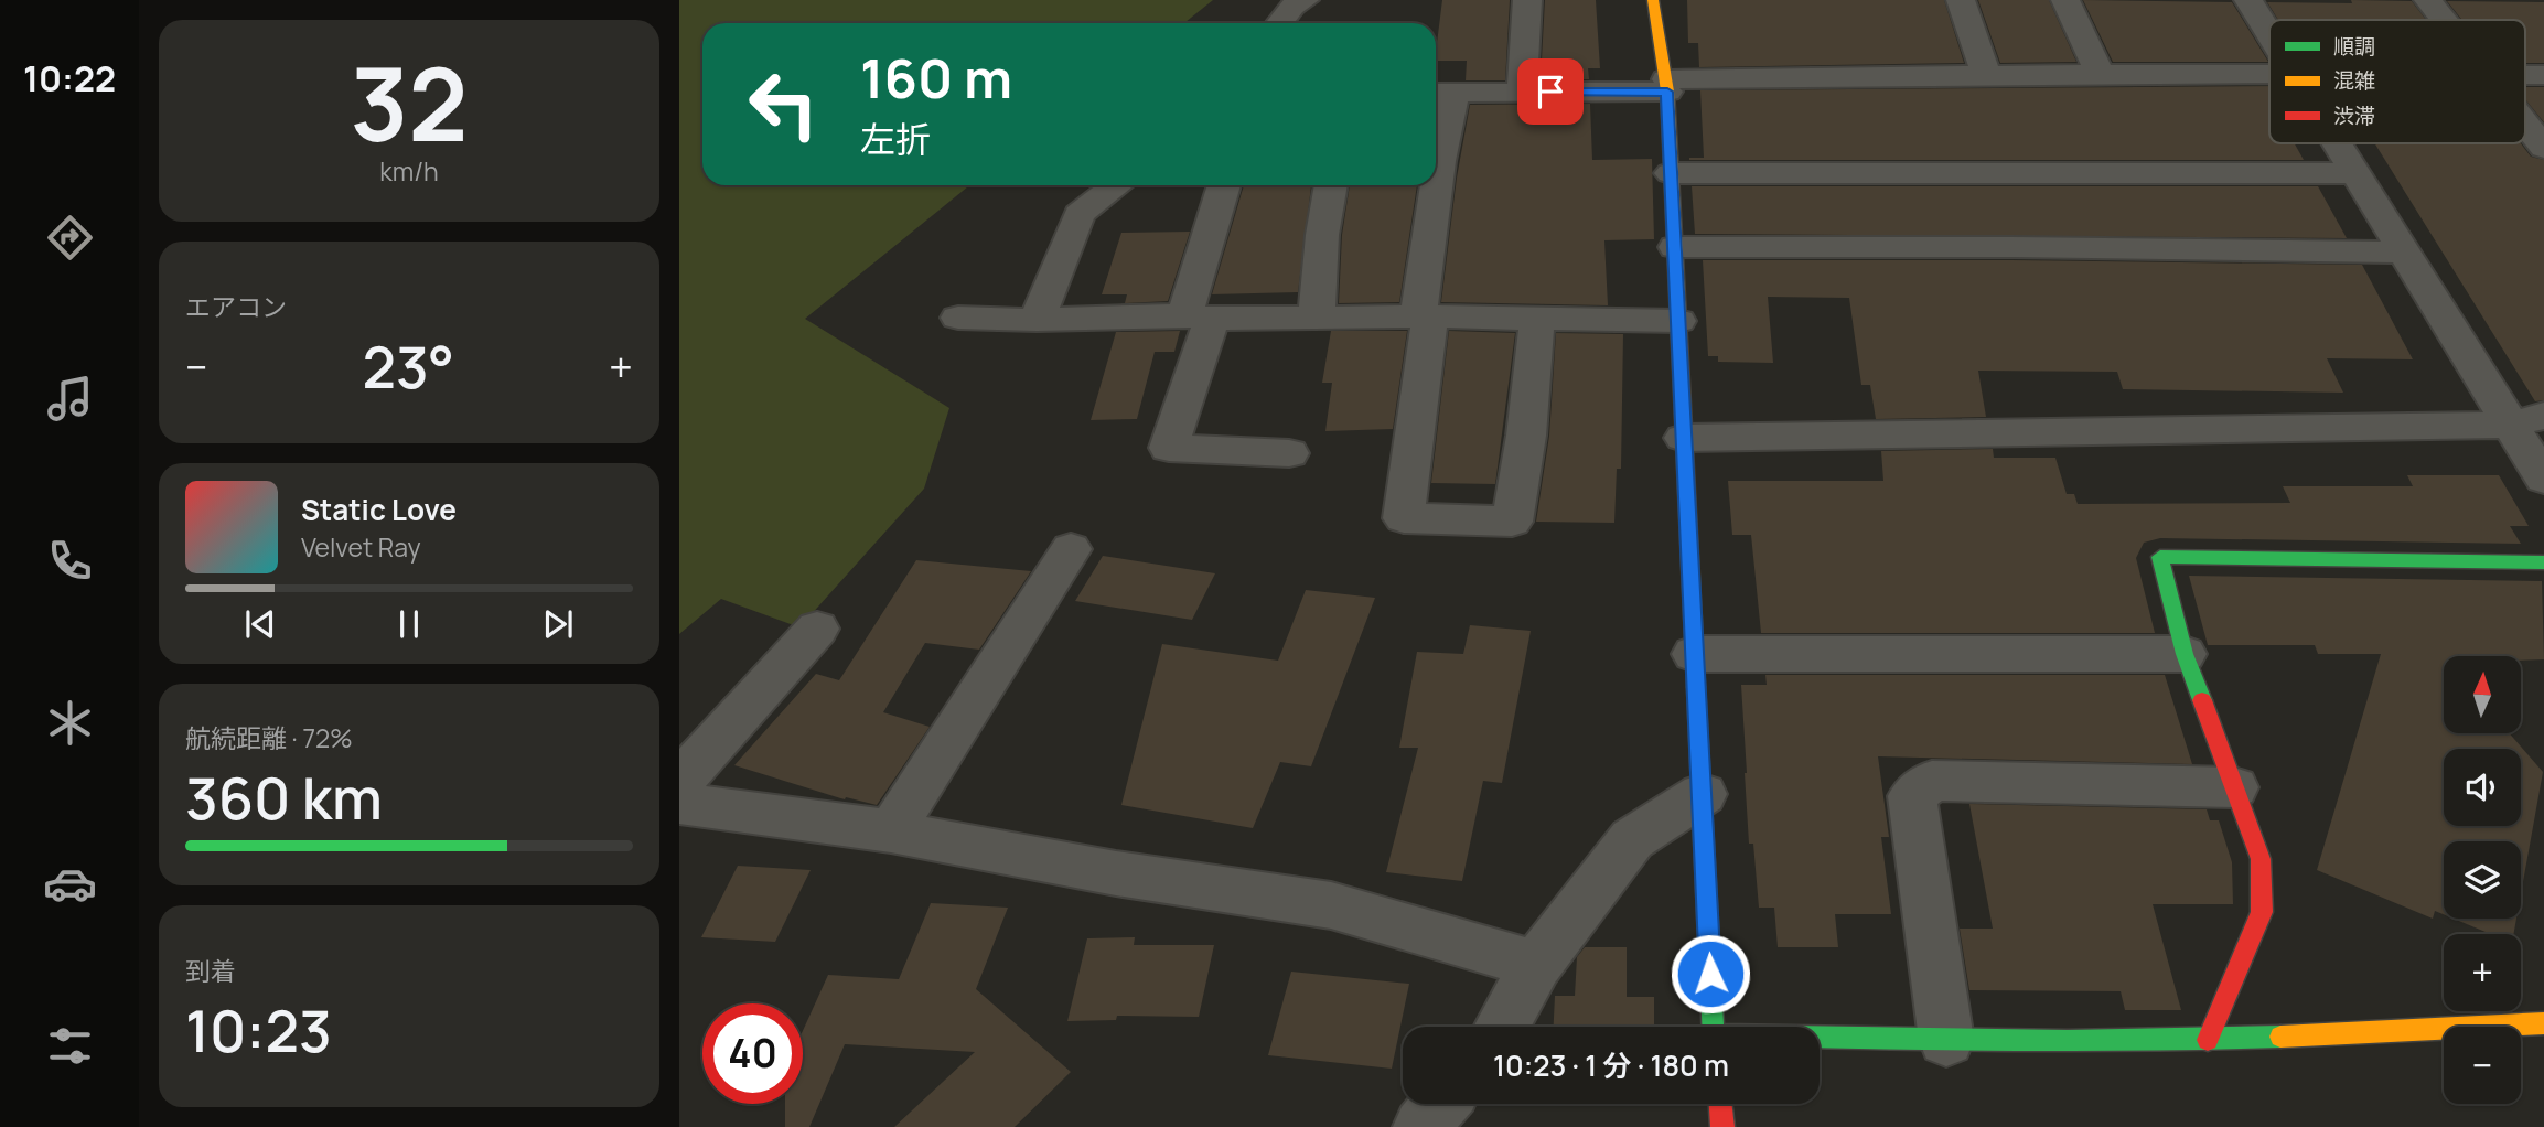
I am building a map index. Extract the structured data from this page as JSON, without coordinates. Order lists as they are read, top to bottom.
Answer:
{
  "legend": ["順調", "混雑", "渋滞"],
  "north": "top",
  "page": {
    "tabs": "10:22",
    "tile": [
      ["32", "km/h"],
      "エアコン",
      ["航続距離 · 72%", "360 km"],
      ["到着", "10:23"]
    ],
    "turn": ["160 m", "左折"],
    "heat": ["−", "23°", "+"],
    "song": ["Static Love", "Velvet Ray"],
    "map_buttons": ["+", "−"],
    "limit": "40",
    "trip": "10:23 · 1 分 · 180 m"
  }
}
